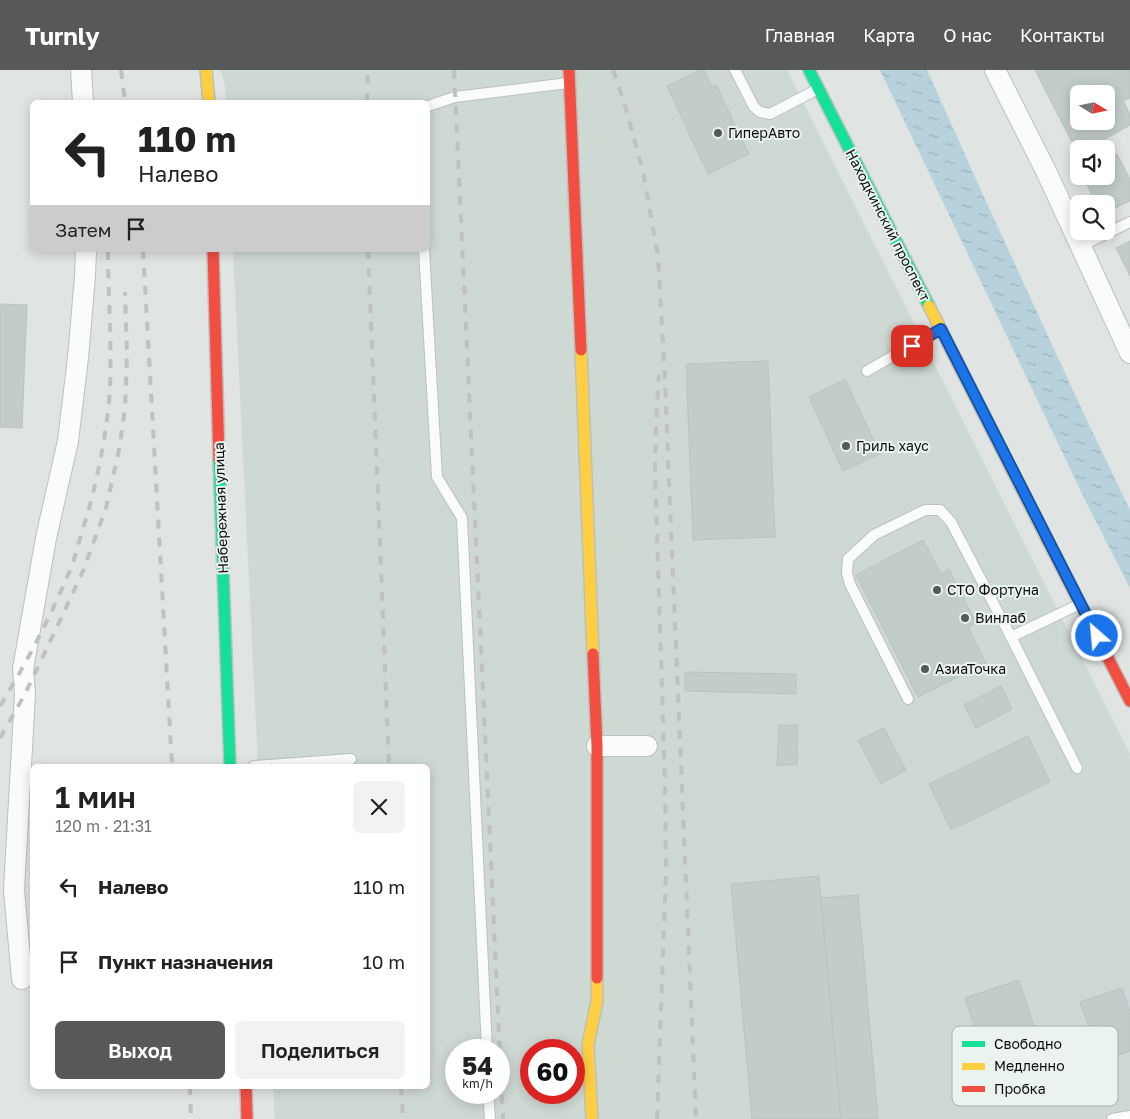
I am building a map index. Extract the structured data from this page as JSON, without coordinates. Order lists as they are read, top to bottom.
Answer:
{
  "streets": {
    "main road": ["Находкинский проспект", "Набережная улица"]
  },
  "places": [
    "ГиперАвто",
    "Гриль хаус",
    "СТО Фортуна",
    "Винлаб",
    "АзиаТочка"
  ],
  "legend": ["Свободно", "Медленно", "Пробка"],
  "north": "right",
  "page": {
    "header": "Turnly",
    "nav": [
      "Главная",
      "Карта",
      "О нас",
      "Контакты"
    ],
    "turn": ["110 m", "Налево"],
    "then": "Затем",
    "heading": ["1 мин", "120 m · 21:31"],
    "list": [
      {
        "name": "Налево",
        "value": "110 m"
      },
      {
        "name": "Пункт назначения",
        "value": "10 m"
      }
    ],
    "buttons": ["Выход", "Поделиться"],
    "speed": "54 km/h",
    "limit": "60"
  }
}
